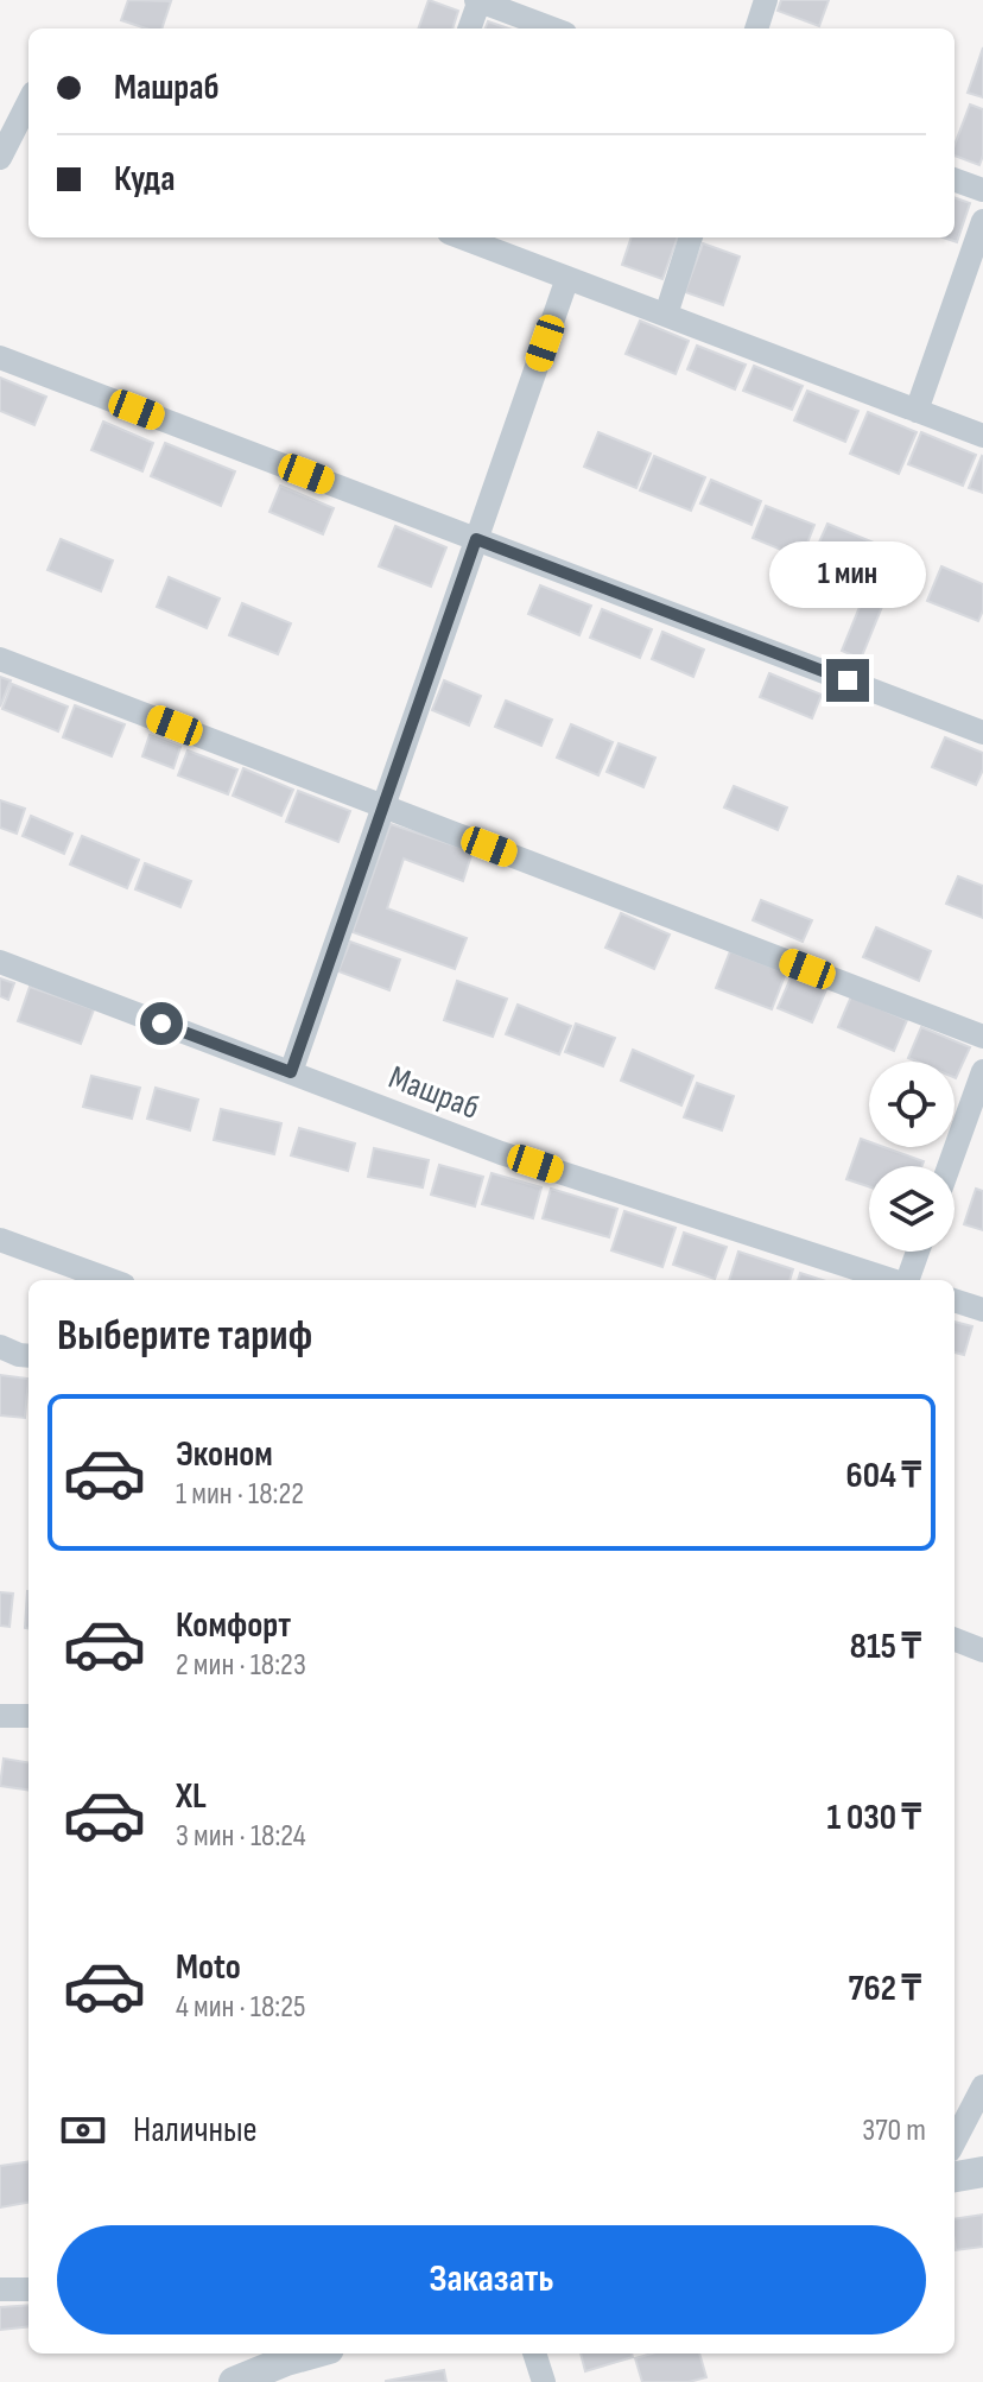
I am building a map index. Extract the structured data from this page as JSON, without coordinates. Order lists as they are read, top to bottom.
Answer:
{
  "streets": {
    "street": ["Машраб"]
  },
  "page": {
    "banner": ["Машраб", "Куда"],
    "bubble": "1 мин",
    "heading": "Выберите тариф",
    "list": [
      {
        "name": "Эконом",
        "note": "1 мин · 18:22",
        "value": "604 ₸"
      },
      {
        "name": "Комфорт",
        "note": "2 мин · 18:23",
        "value": "815 ₸"
      },
      {
        "name": "XL",
        "note": "3 мин · 18:24",
        "value": "1 030 ₸"
      },
      {
        "name": "Moto",
        "note": "4 мин · 18:25",
        "value": "762 ₸"
      }
    ],
    "pay": ["Наличные", "370 m"],
    "buttons": "Заказать"
  }
}
